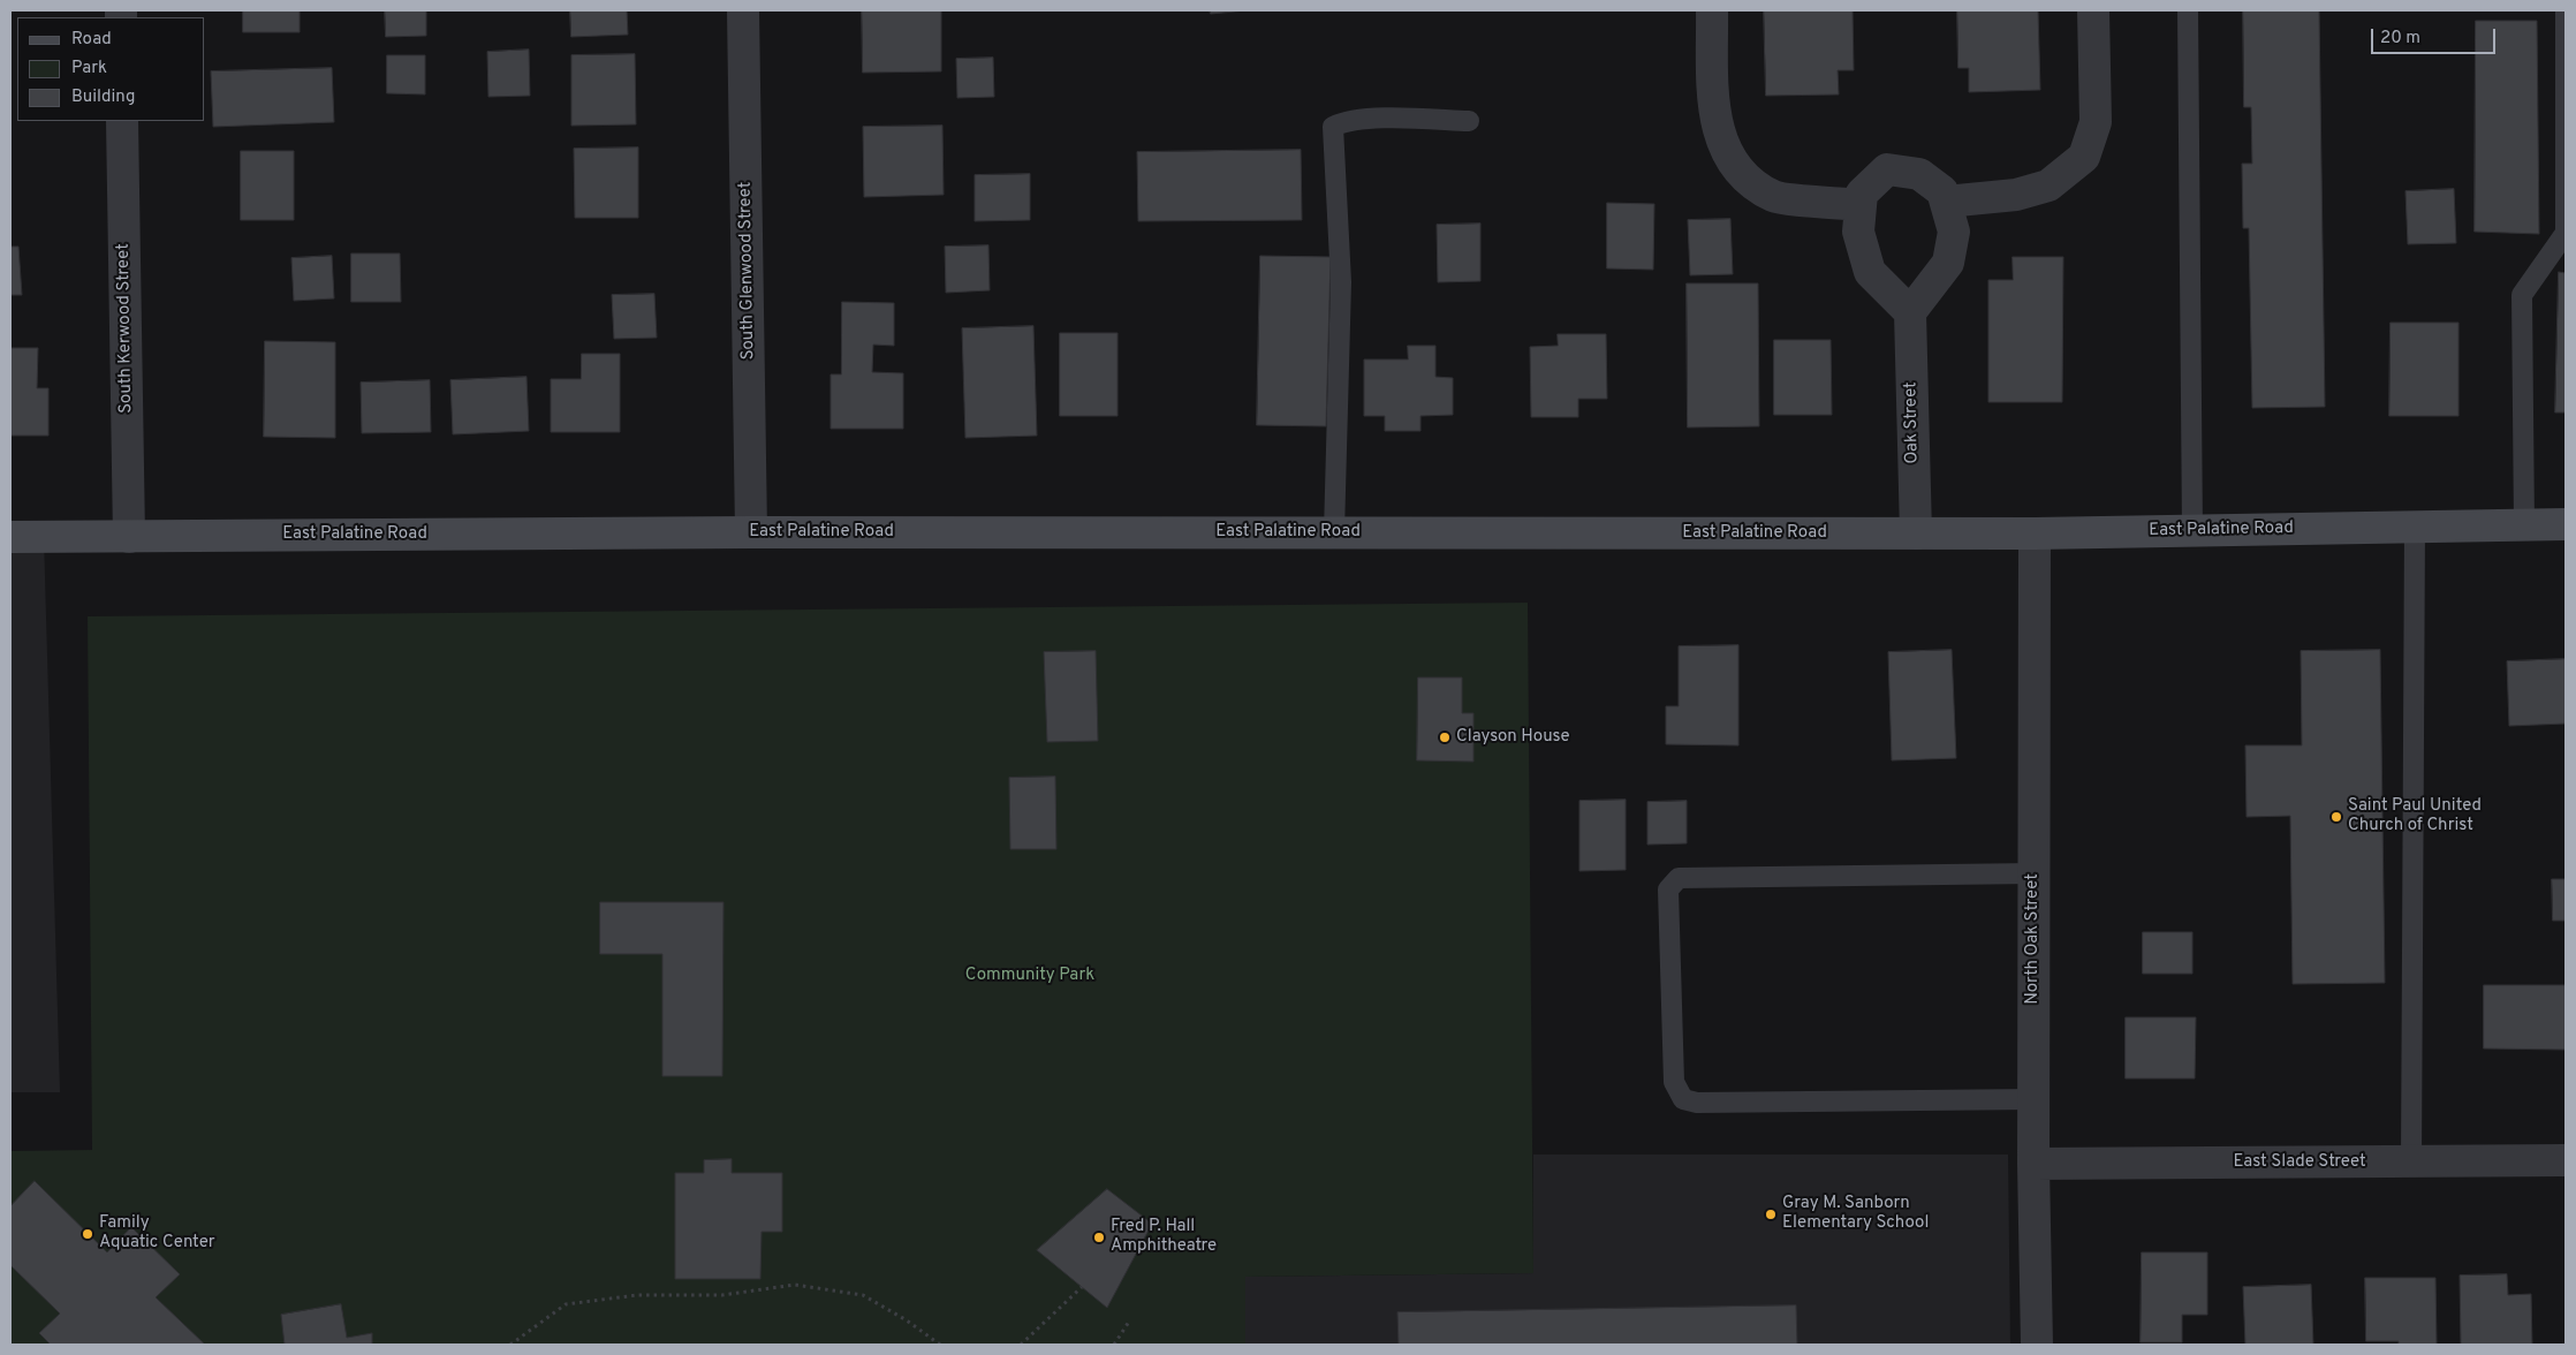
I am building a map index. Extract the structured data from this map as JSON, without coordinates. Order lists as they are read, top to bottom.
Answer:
{
  "streets": {
    "main road": ["East Palatine Road"],
    "street": [
      "South Glenwood Street",
      "South Kerwood Street",
      "Oak Street",
      "North Oak Street",
      "East Slade Street"
    ]
  },
  "crossings": [
    ["South Glenwood Street", "East Palatine Road"],
    ["South Kerwood Street", "East Palatine Road"],
    ["Oak Street", "East Palatine Road"],
    ["East Palatine Road", "North Oak Street"],
    ["North Oak Street", "East Slade Street"]
  ],
  "parks": ["Community Park"],
  "places": [
    "Clayson House",
    "Saint Paul United Church of Christ",
    "Gray M. Sanborn Elementary School",
    "Family Aquatic Center",
    "Fred P. Hall Amphitheatre"
  ],
  "legend": ["Road", "Park", "Building"],
  "scale_bar": "20 m"
}
